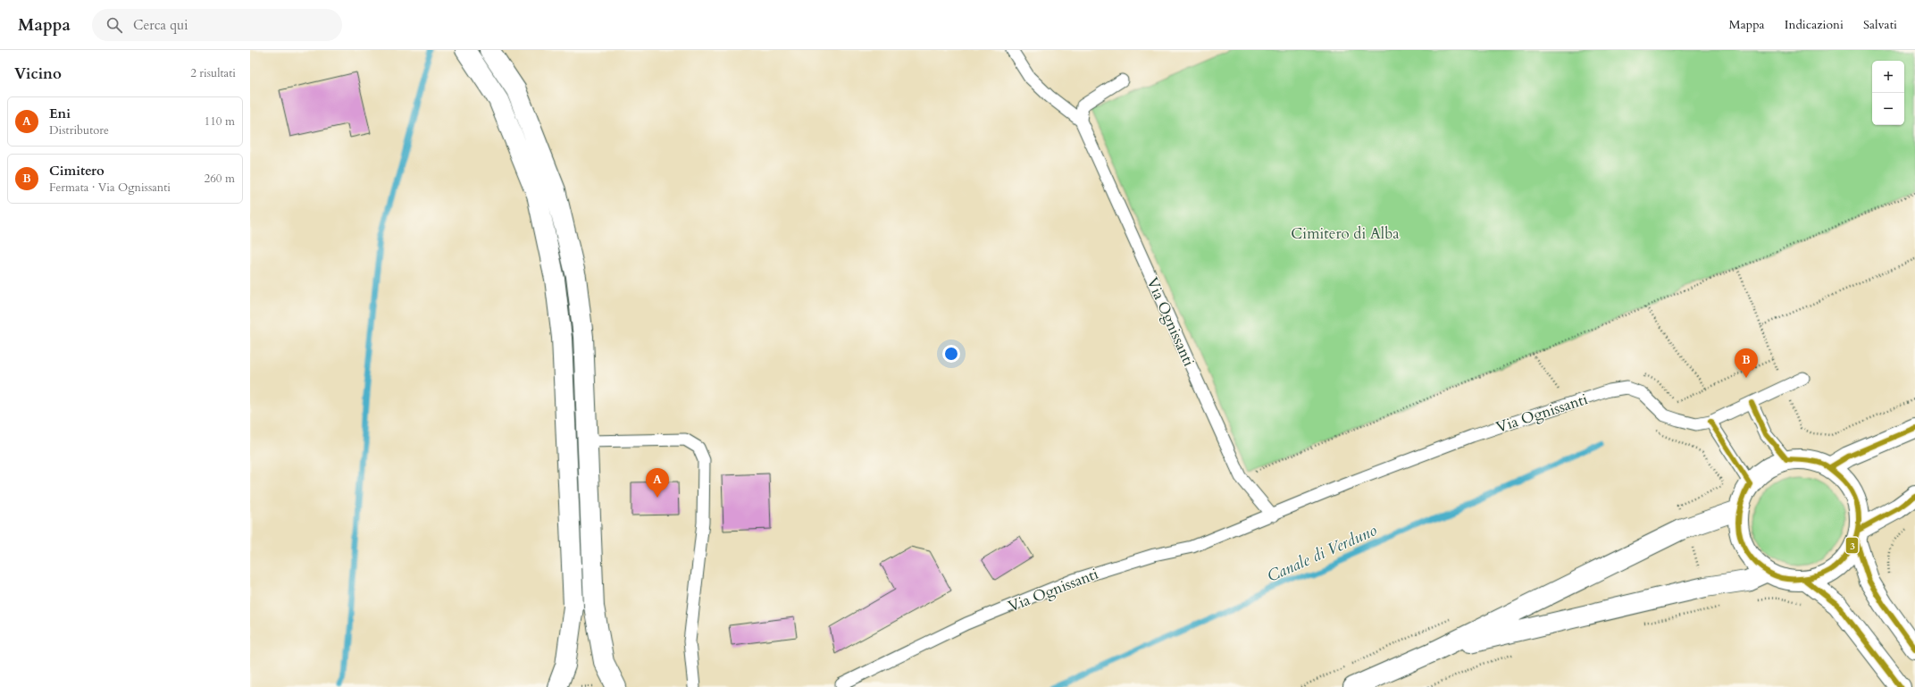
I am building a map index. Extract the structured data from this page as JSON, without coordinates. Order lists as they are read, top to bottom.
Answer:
{
  "streets": {
    "lane": ["Via Ognissanti"]
  },
  "water": ["Canale di Verduno"],
  "parks": ["Cimitero di Alba"],
  "lines": ["transit line 3"],
  "page": {
    "header": "Mappa",
    "search": "Cerca qui",
    "nav": ["Mappa", "Indicazioni", "Salvati"],
    "heading": ["Vicino", "2 risultati"],
    "map_buttons": ["+", "−"],
    "list": [
      {
        "mark": "A",
        "name": "Eni",
        "note": "Distributore",
        "value": "110 m"
      },
      {
        "mark": "B",
        "name": "Cimitero",
        "note": "Fermata · Via Ognissanti",
        "value": "260 m"
      }
    ],
    "pins": ["B", "A"]
  }
}
